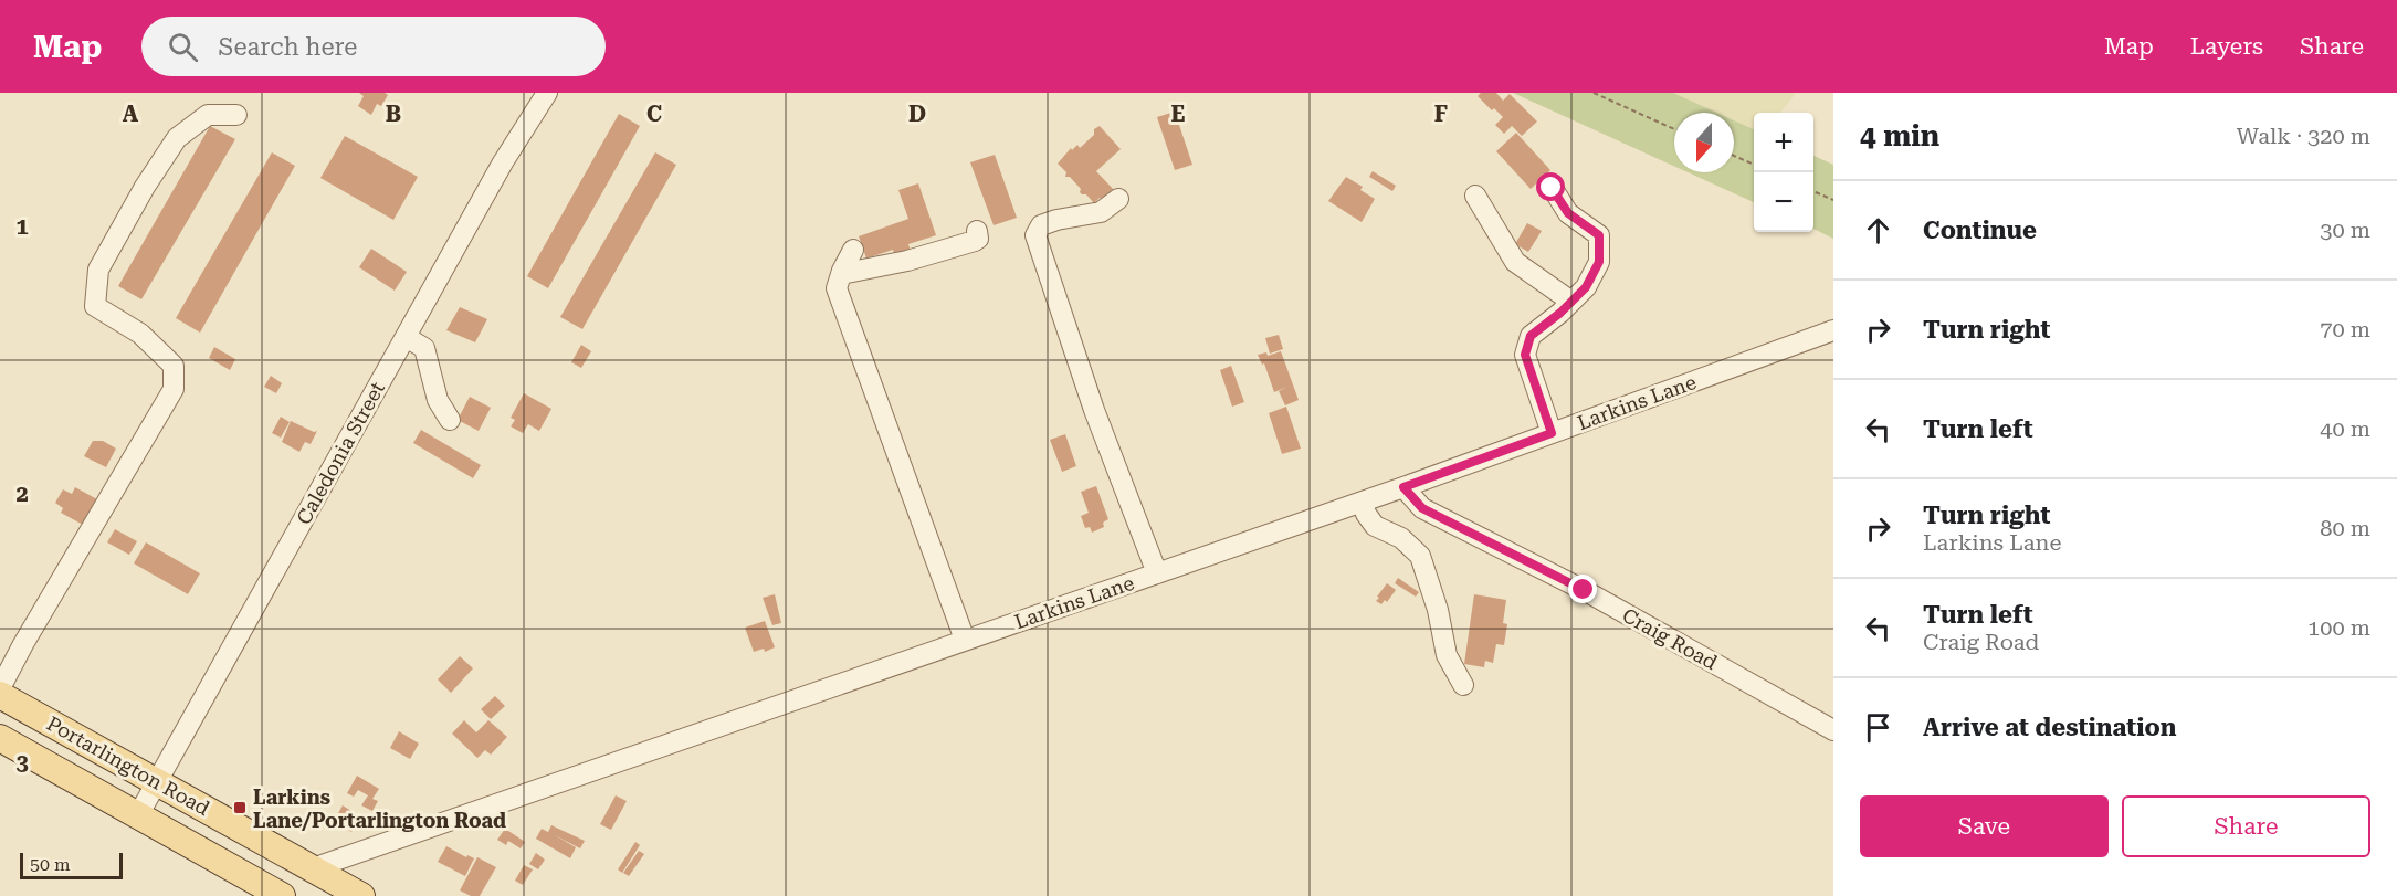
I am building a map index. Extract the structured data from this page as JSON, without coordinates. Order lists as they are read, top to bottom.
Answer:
{
  "streets": {
    "main road": ["Portarlington Road"],
    "street": ["Larkins Lane", "Caledonia Street", "Craig Road"]
  },
  "crossings": [
    ["Larkins Lane", "Craig Road"],
    ["Larkins Lane", "Portarlington Road"],
    ["Caledonia Street", "Portarlington Road"]
  ],
  "places": {
    "transit": ["Larkins Lane/Portarlington Road"]
  },
  "scale_bar": "50 m",
  "north": "bottom",
  "page": {
    "header": "Map",
    "search": "Search here",
    "nav": ["Map", "Layers", "Share"],
    "heading": ["4 min", "Walk · 320 m"],
    "map_buttons": ["+", "−"],
    "list": [
      ["Continue", "30 m"],
      ["Turn right", "70 m"],
      ["Turn left", "40 m"],
      ["Turn right", "Larkins Lane", "80 m"],
      ["Turn left", "Craig Road", "100 m"],
      "Arrive at destination"
    ],
    "buttons": ["Save", "Share"],
    "scale": "50 m"
  },
  "grid": {
    "columns": [
      "A",
      "B",
      "C",
      "D",
      "E",
      "F"
    ],
    "rows": ["1", "2", "3"]
  }
}
